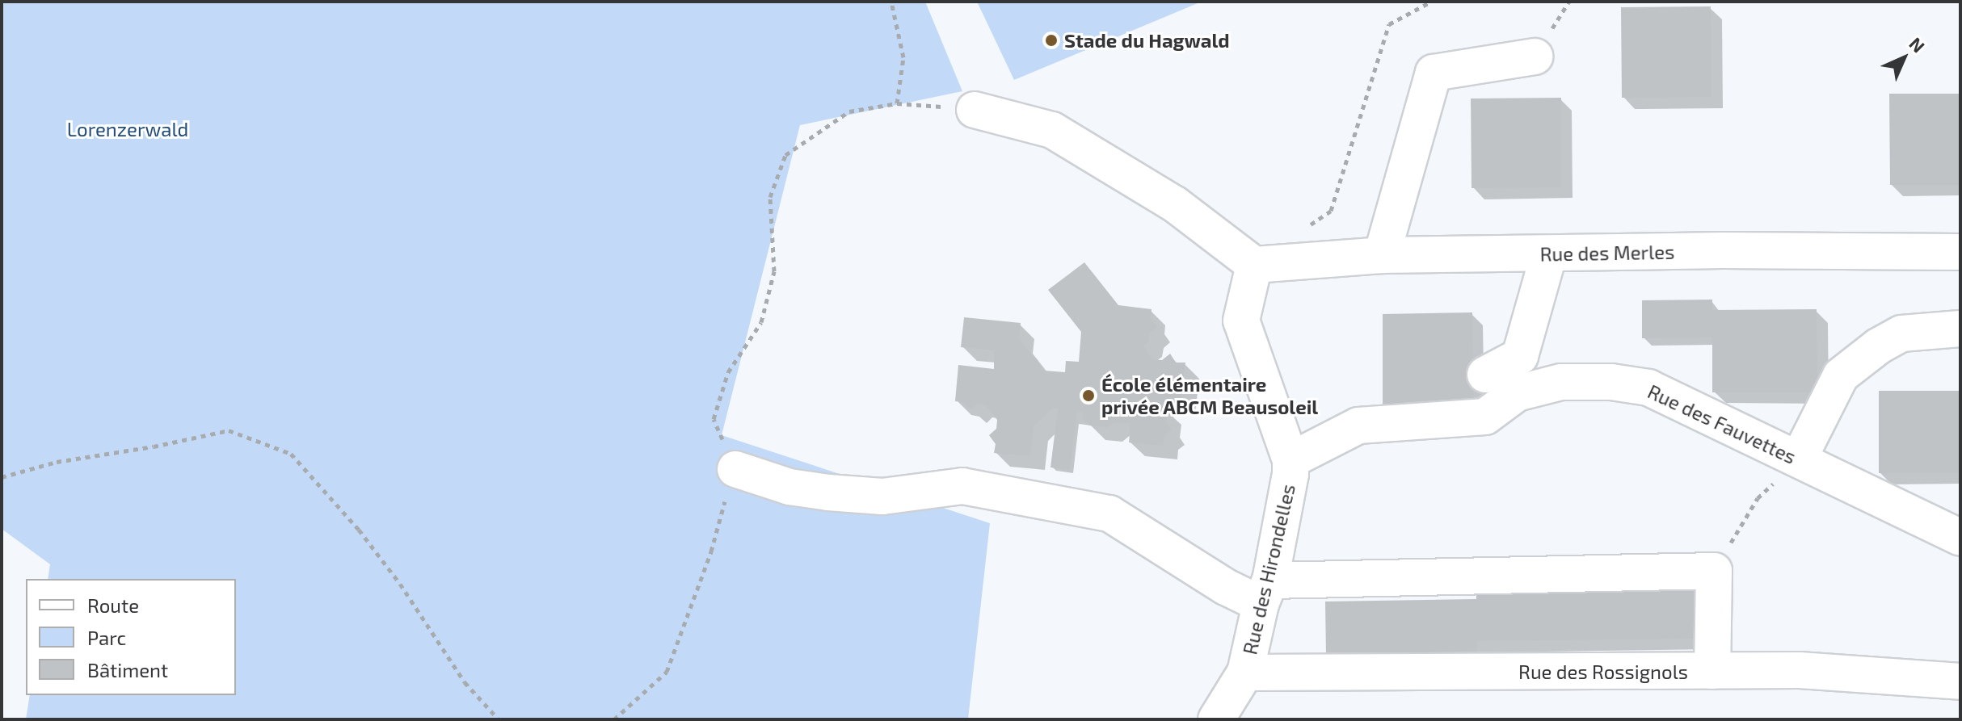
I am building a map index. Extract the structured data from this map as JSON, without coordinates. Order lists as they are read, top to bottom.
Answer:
{
  "streets": {
    "street": [
      "Rue des Merles",
      "Rue des Fauvettes",
      "Rue des Hirondelles",
      "Rue des Rossignols"
    ]
  },
  "crossings": [
    ["Rue des Merles", "Rue des Hirondelles"],
    ["Rue des Fauvettes", "Rue des Hirondelles"],
    ["Rue des Hirondelles", "Rue des Rossignols"]
  ],
  "parks": ["Lorenzerwald"],
  "places": ["Stade du Hagwald", "École élémentaire privée ABCM Beausoleil"],
  "legend": ["Route", "Parc", "Bâtiment"],
  "north": "top right"
}
